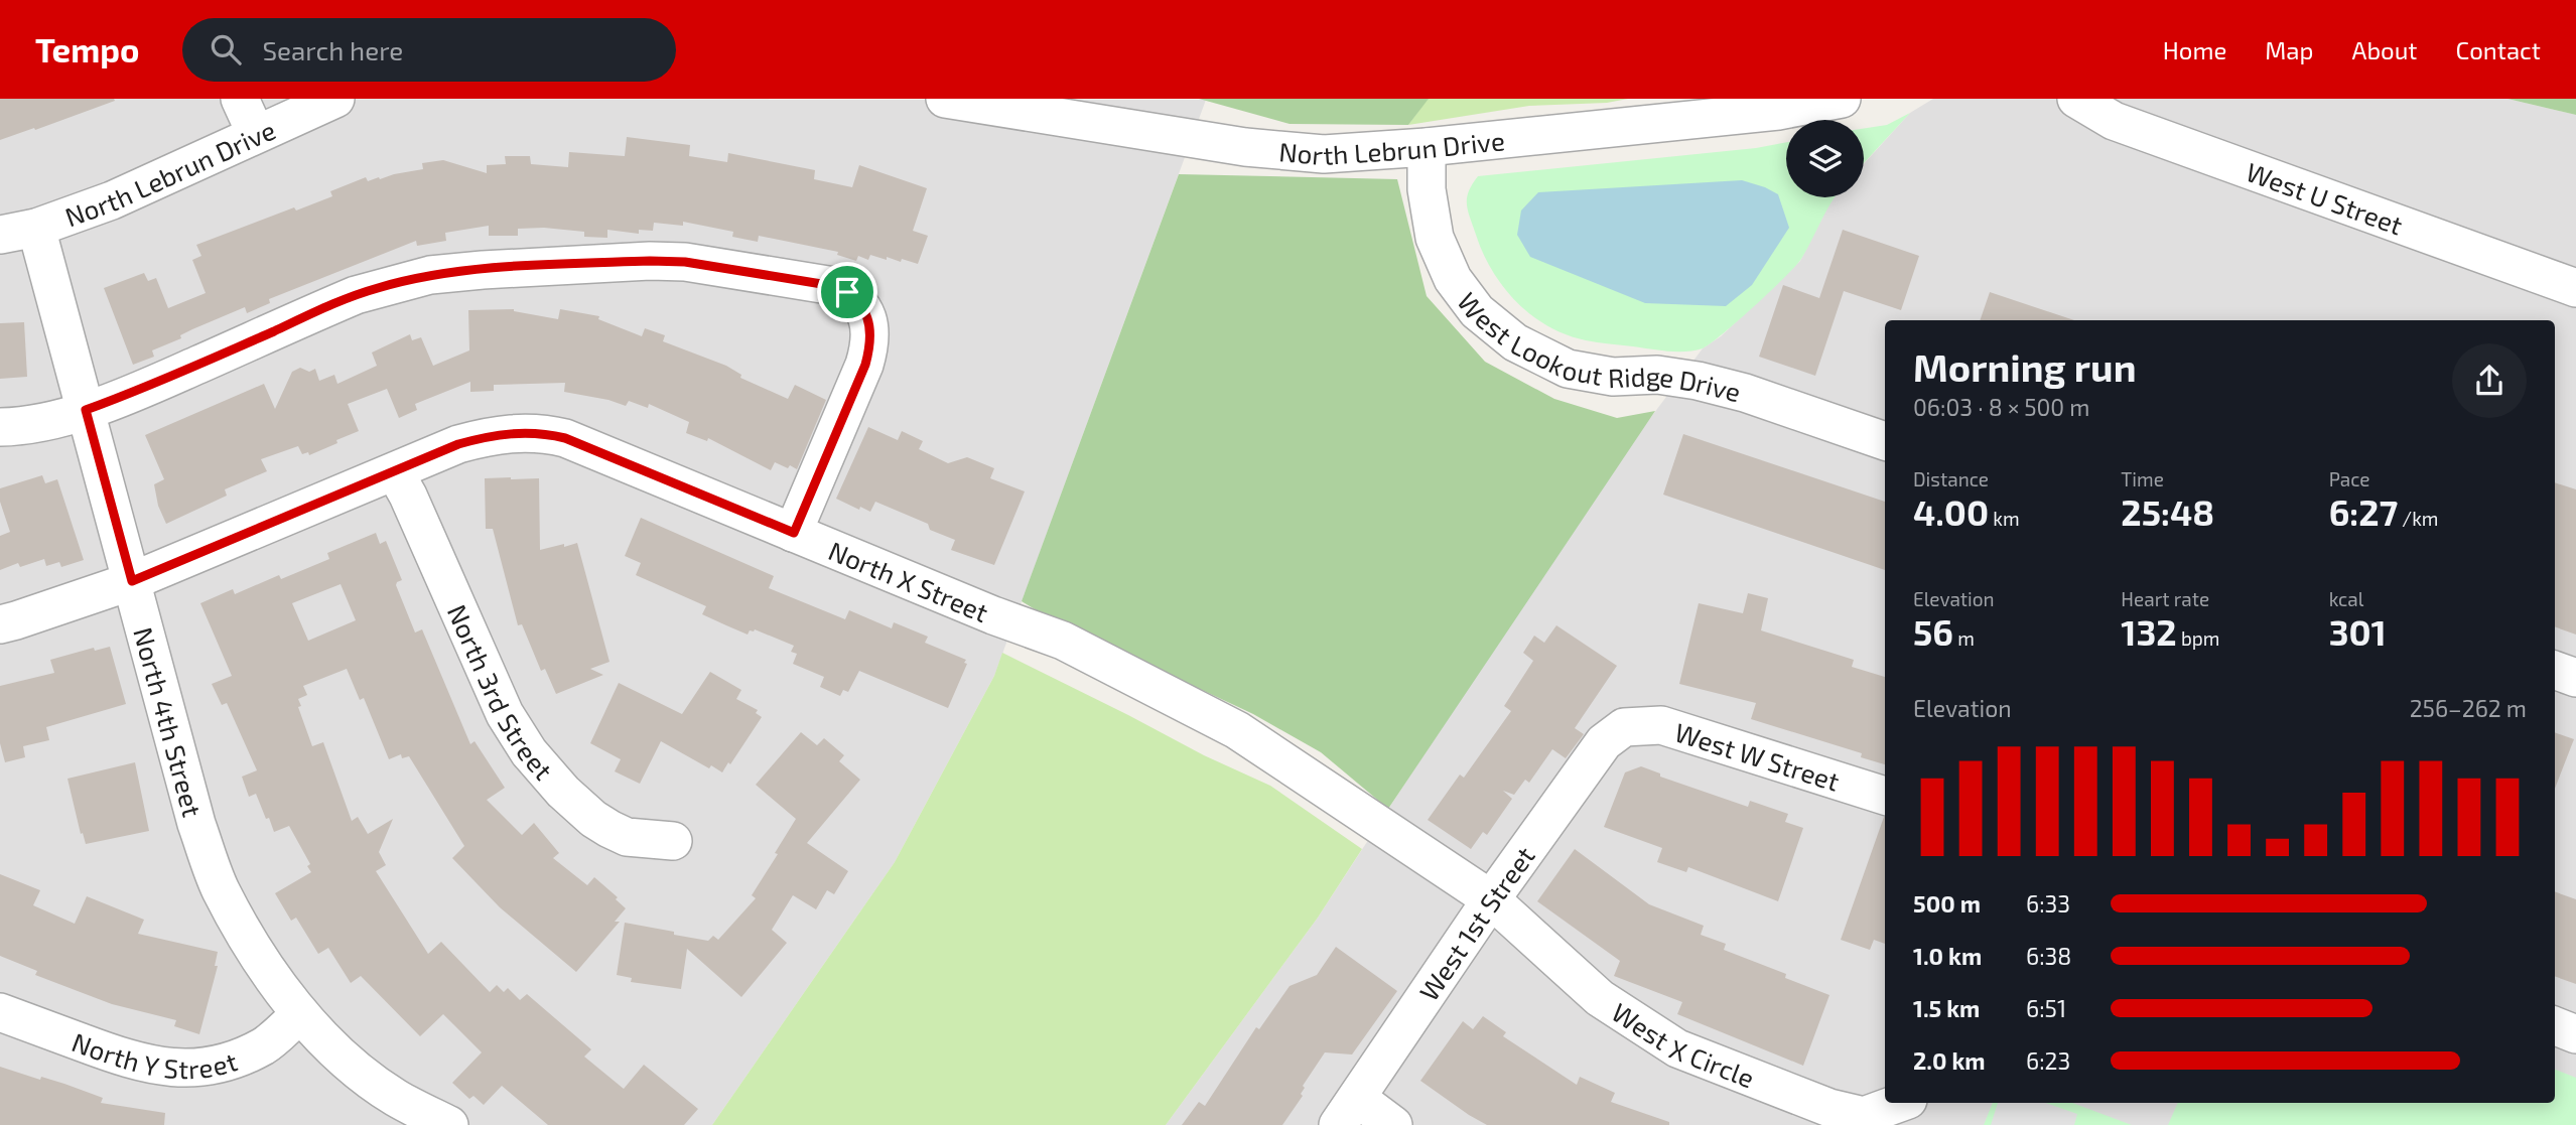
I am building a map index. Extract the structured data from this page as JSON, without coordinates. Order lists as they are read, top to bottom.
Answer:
{
  "streets": {
    "street": [
      "North Lebrun Drive",
      "West U Street",
      "West Lookout Ridge Drive",
      "North X Street",
      "North 3rd Street",
      "North 4th Street",
      "West W Street",
      "West 1st Street",
      "West X Circle",
      "North Y Street"
    ]
  },
  "crossings": [
    ["North Lebrun Drive", "West Lookout Ridge Drive"],
    ["North Lebrun Drive", "North 4th Street"],
    ["North X Street", "North 3rd Street"],
    ["North X Street", "North 4th Street"],
    ["North X Street", "West 1st Street"],
    ["North X Street", "West X Circle"],
    ["North 4th Street", "North Y Street"],
    ["West W Street", "West 1st Street"],
    ["West 1st Street", "West X Circle"]
  ],
  "page": {
    "header": "Tempo",
    "search": "Search here",
    "nav": [
      "Home",
      "Map",
      "About",
      "Contact"
    ],
    "heading": ["Morning run", "06:03 · 8 × 500 m"],
    "stats": [
      ["Distance", "4.00 km"],
      ["Time", "25:48"],
      ["Pace", "6:27 /km"],
      ["Elevation", "56 m"],
      ["Heart rate", "132 bpm"],
      ["kcal", "301"]
    ],
    "chart": ["Elevation", "256–262 m"],
    "list": [
      {
        "name": "500 m",
        "note": "6:33"
      },
      {
        "name": "1.0 km",
        "note": "6:38"
      },
      {
        "name": "1.5 km",
        "note": "6:51"
      },
      {
        "name": "2.0 km",
        "note": "6:23"
      }
    ]
  }
}
